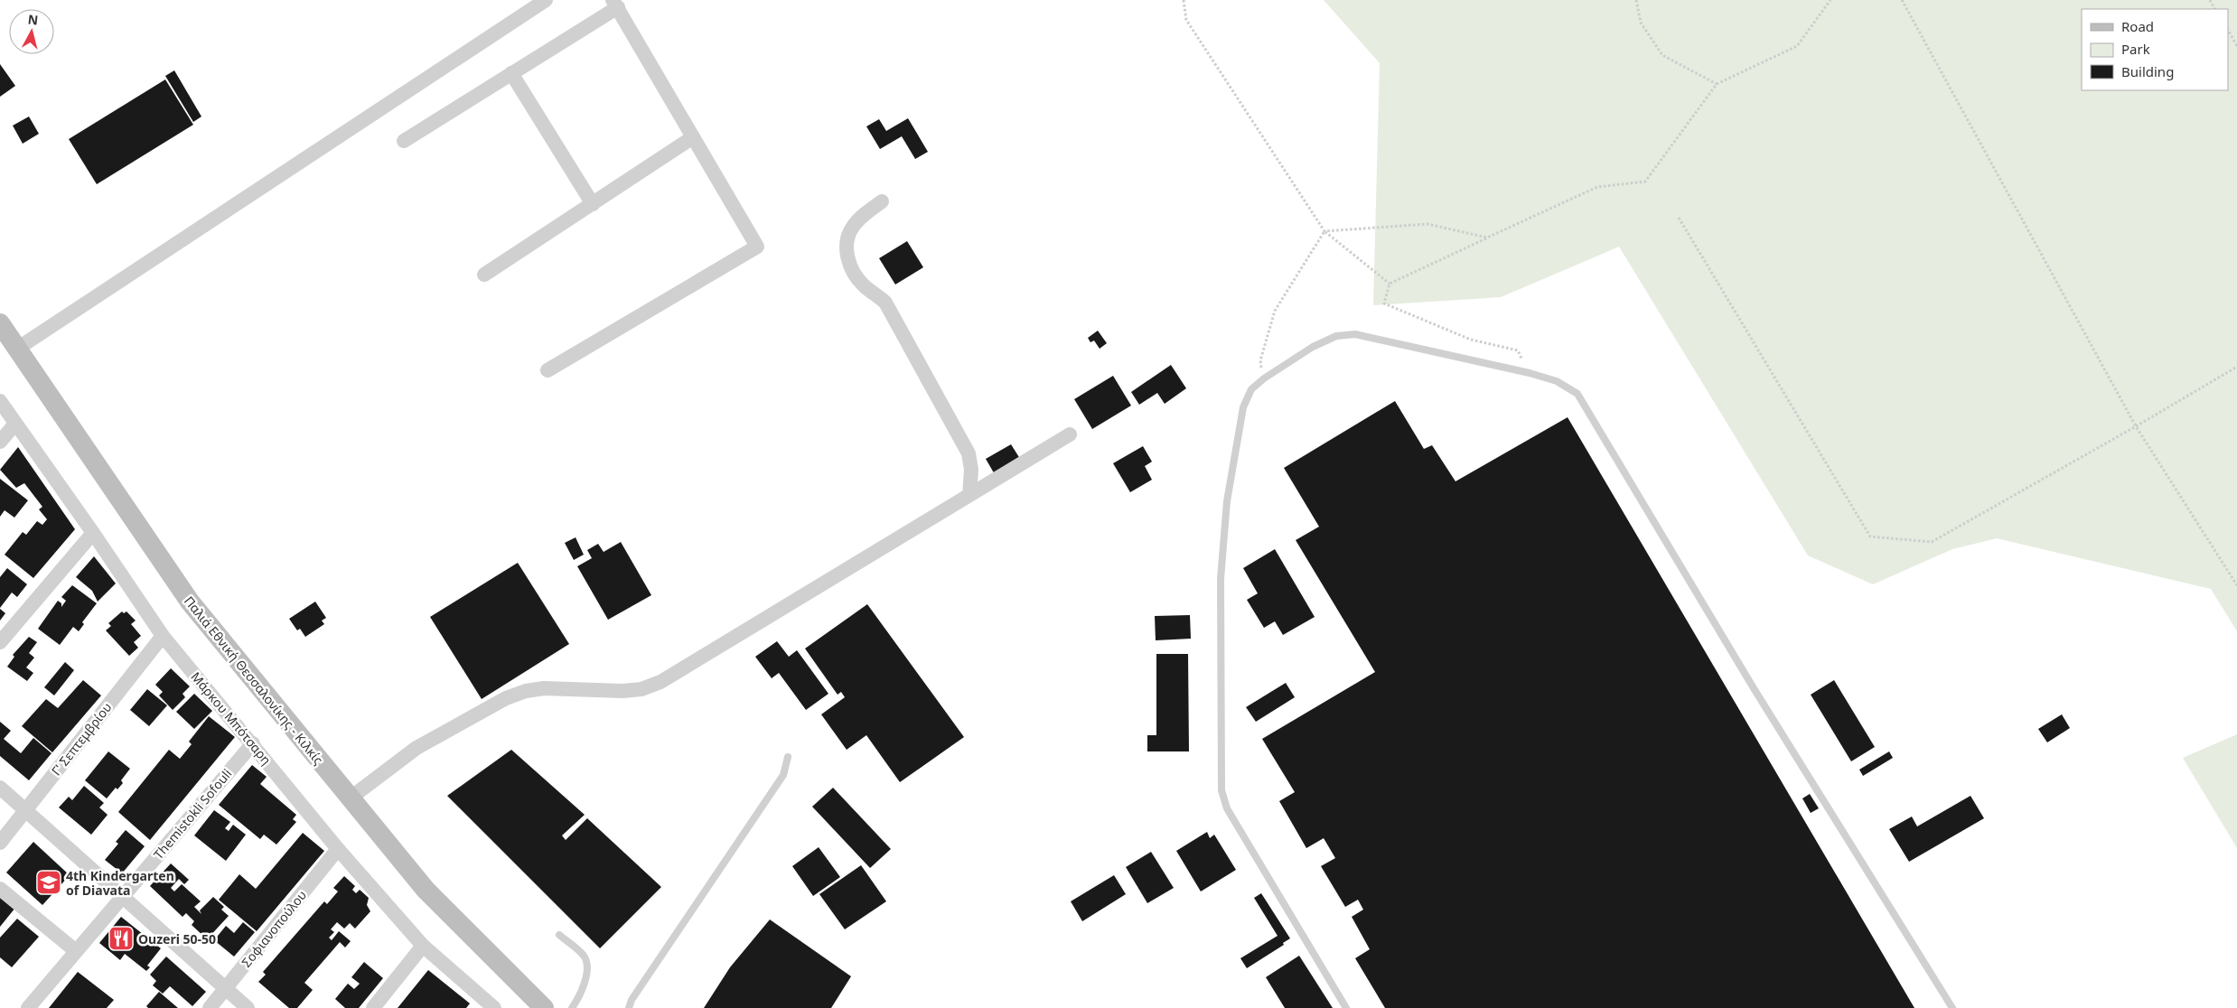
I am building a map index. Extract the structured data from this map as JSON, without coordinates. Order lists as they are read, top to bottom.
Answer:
{
  "streets": {
    "main road": ["Παλιά Εθνική Θεσσαλονίκης - Κιλκίς"],
    "street": [
      "Μάρκου Μπότσαρη",
      "Γ' Σεπτεμβρίου",
      "Themistokli Sofouli",
      "Σοφιανοπούλου"
    ]
  },
  "crossings": [
    ["Μάρκου Μπότσαρη", "Γ' Σεπτεμβρίου"],
    ["Μάρκου Μπότσαρη", "Themistokli Sofouli"],
    ["Μάρκου Μπότσαρη", "Σοφιανοπούλου"]
  ],
  "places": {
    "school or university": ["4th Kindergarten of Diavata"],
    "restaurant": ["Ouzeri 50-50"]
  },
  "legend": ["Road", "Park", "Building"],
  "north": "top"
}
